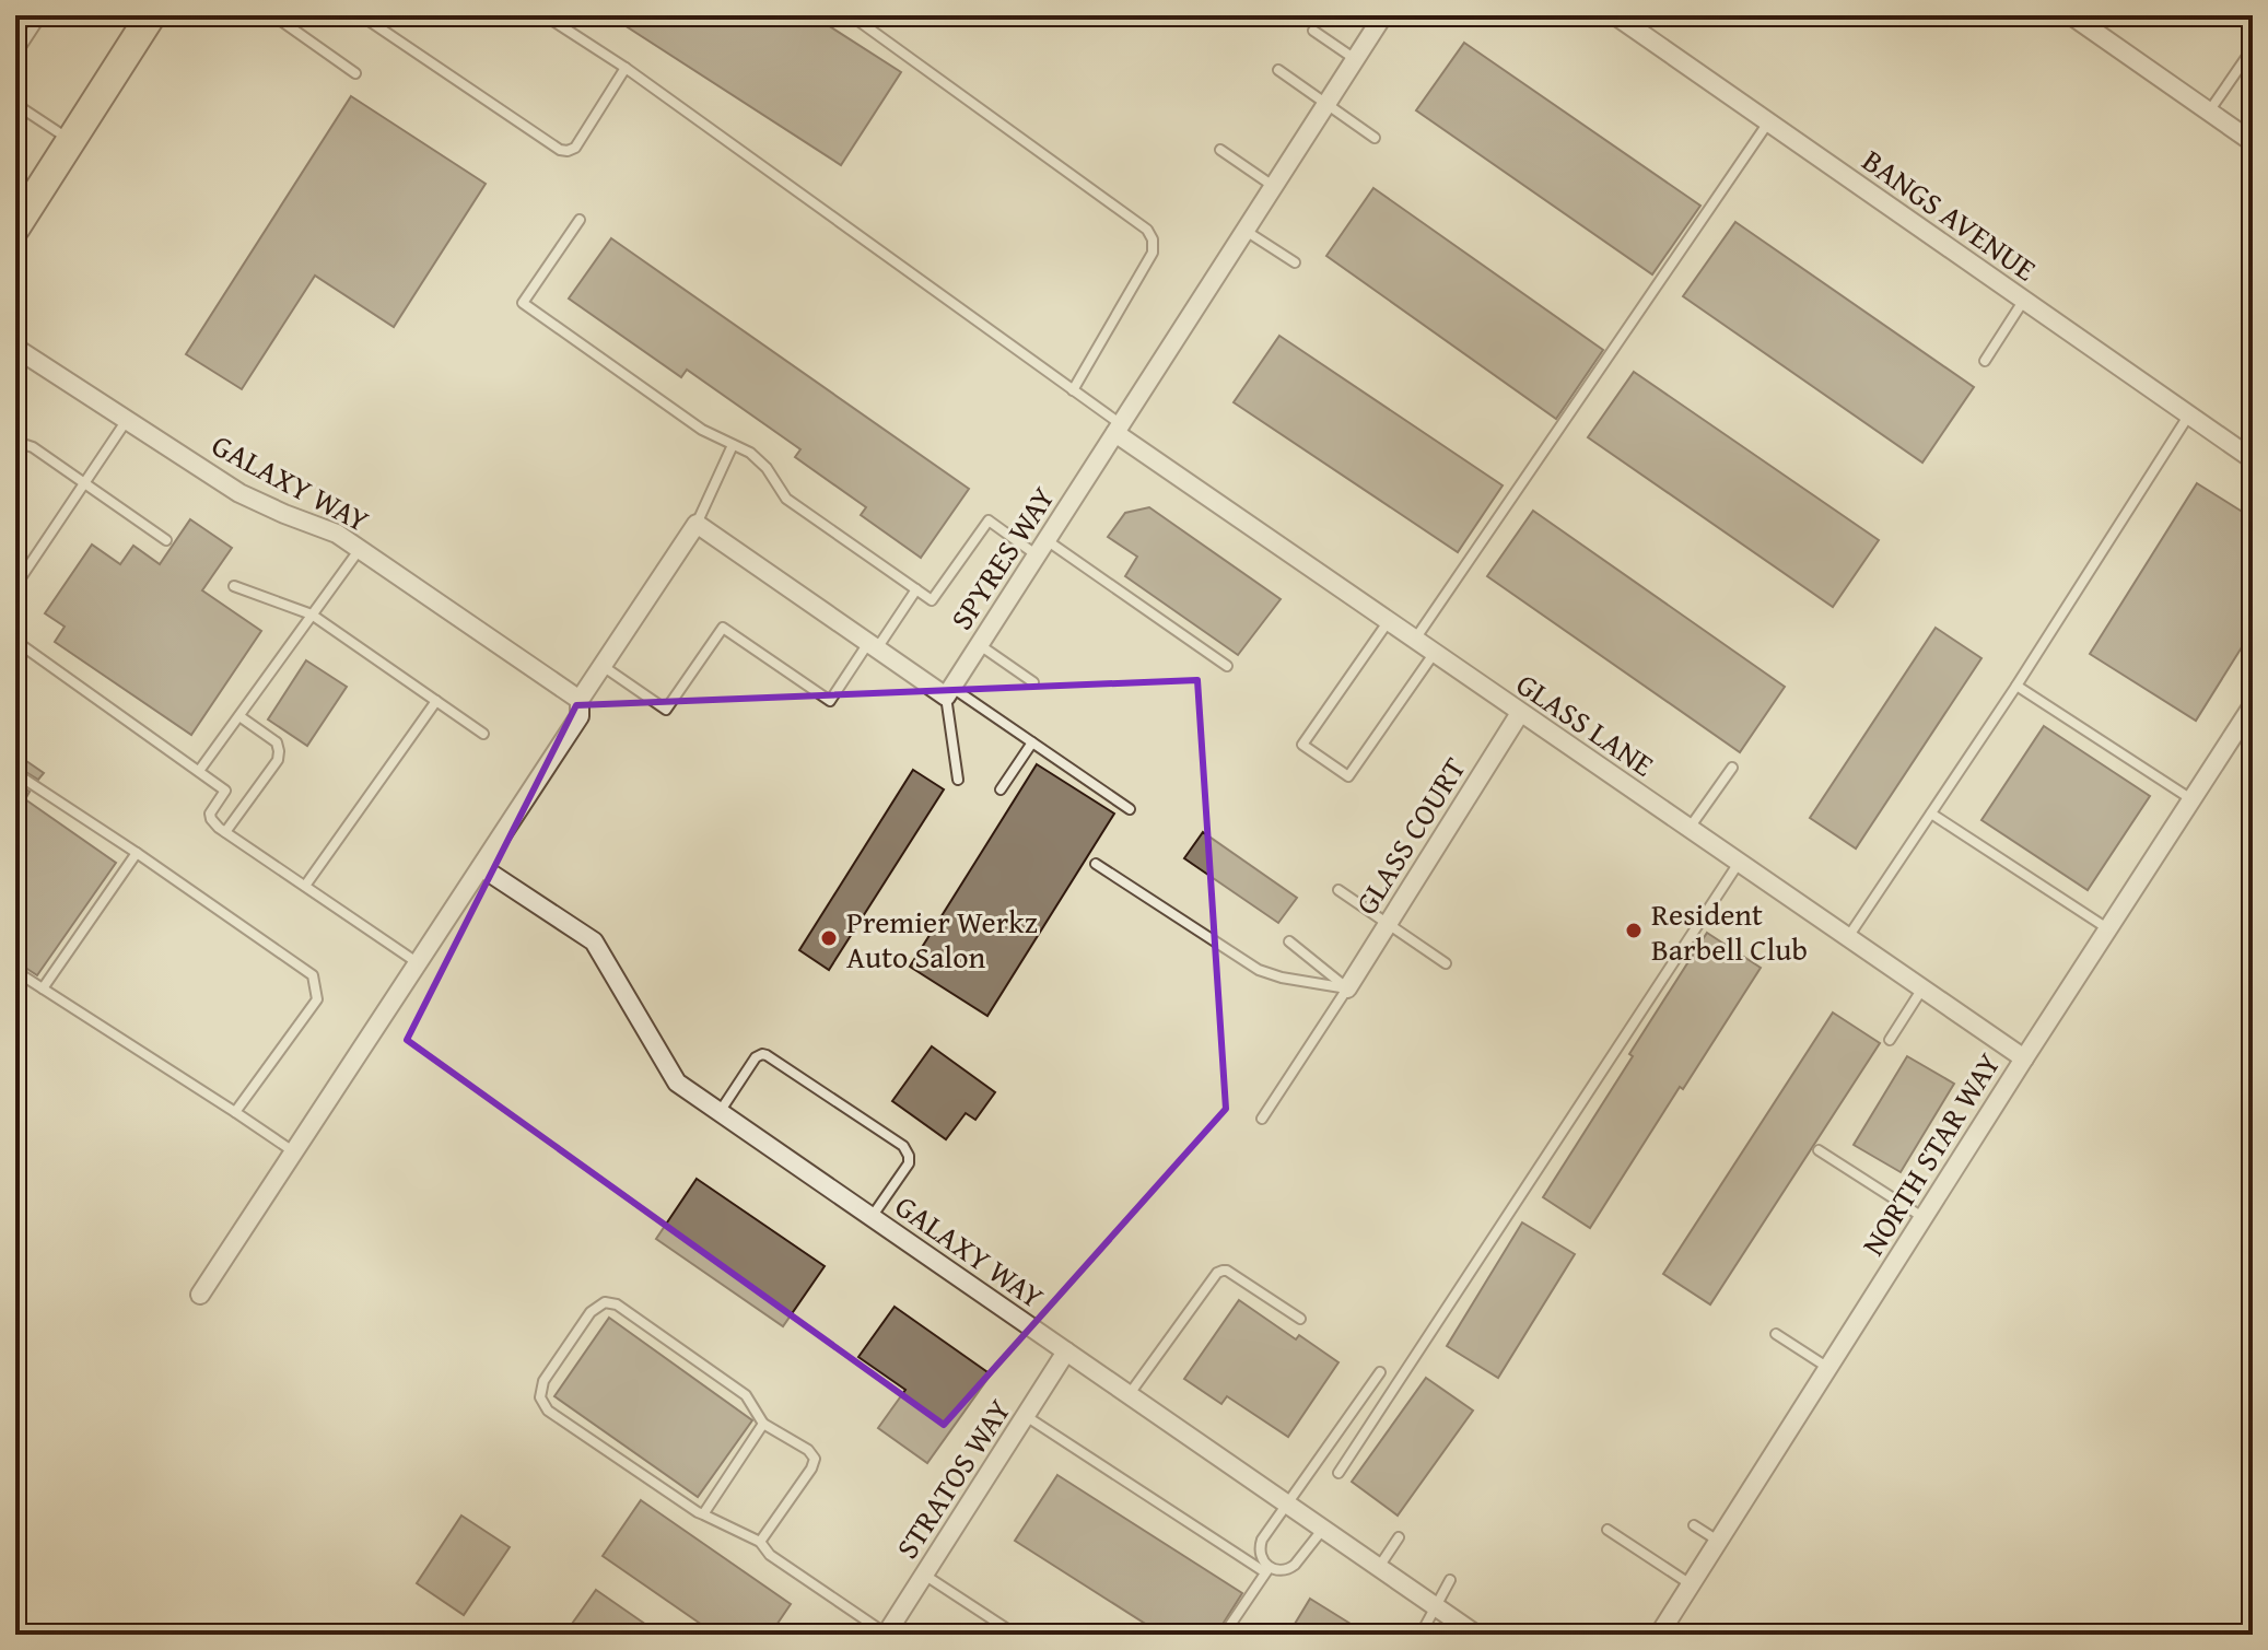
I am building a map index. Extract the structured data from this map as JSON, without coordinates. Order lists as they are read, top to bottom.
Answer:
{
  "streets": {
    "street": [
      "BANGS AVENUE",
      "GALAXY WAY",
      "SPYRES WAY",
      "GLASS LANE",
      "GLASS COURT",
      "NORTH STAR WAY",
      "STRATOS WAY"
    ]
  },
  "crossings": [
    ["GALAXY WAY", "STRATOS WAY"],
    ["SPYRES WAY", "GLASS LANE"],
    ["GLASS LANE", "GLASS COURT"],
    ["GLASS LANE", "NORTH STAR WAY"]
  ],
  "places": ["Resident Barbell Club", "Premier Werkz Auto Salon"]
}
